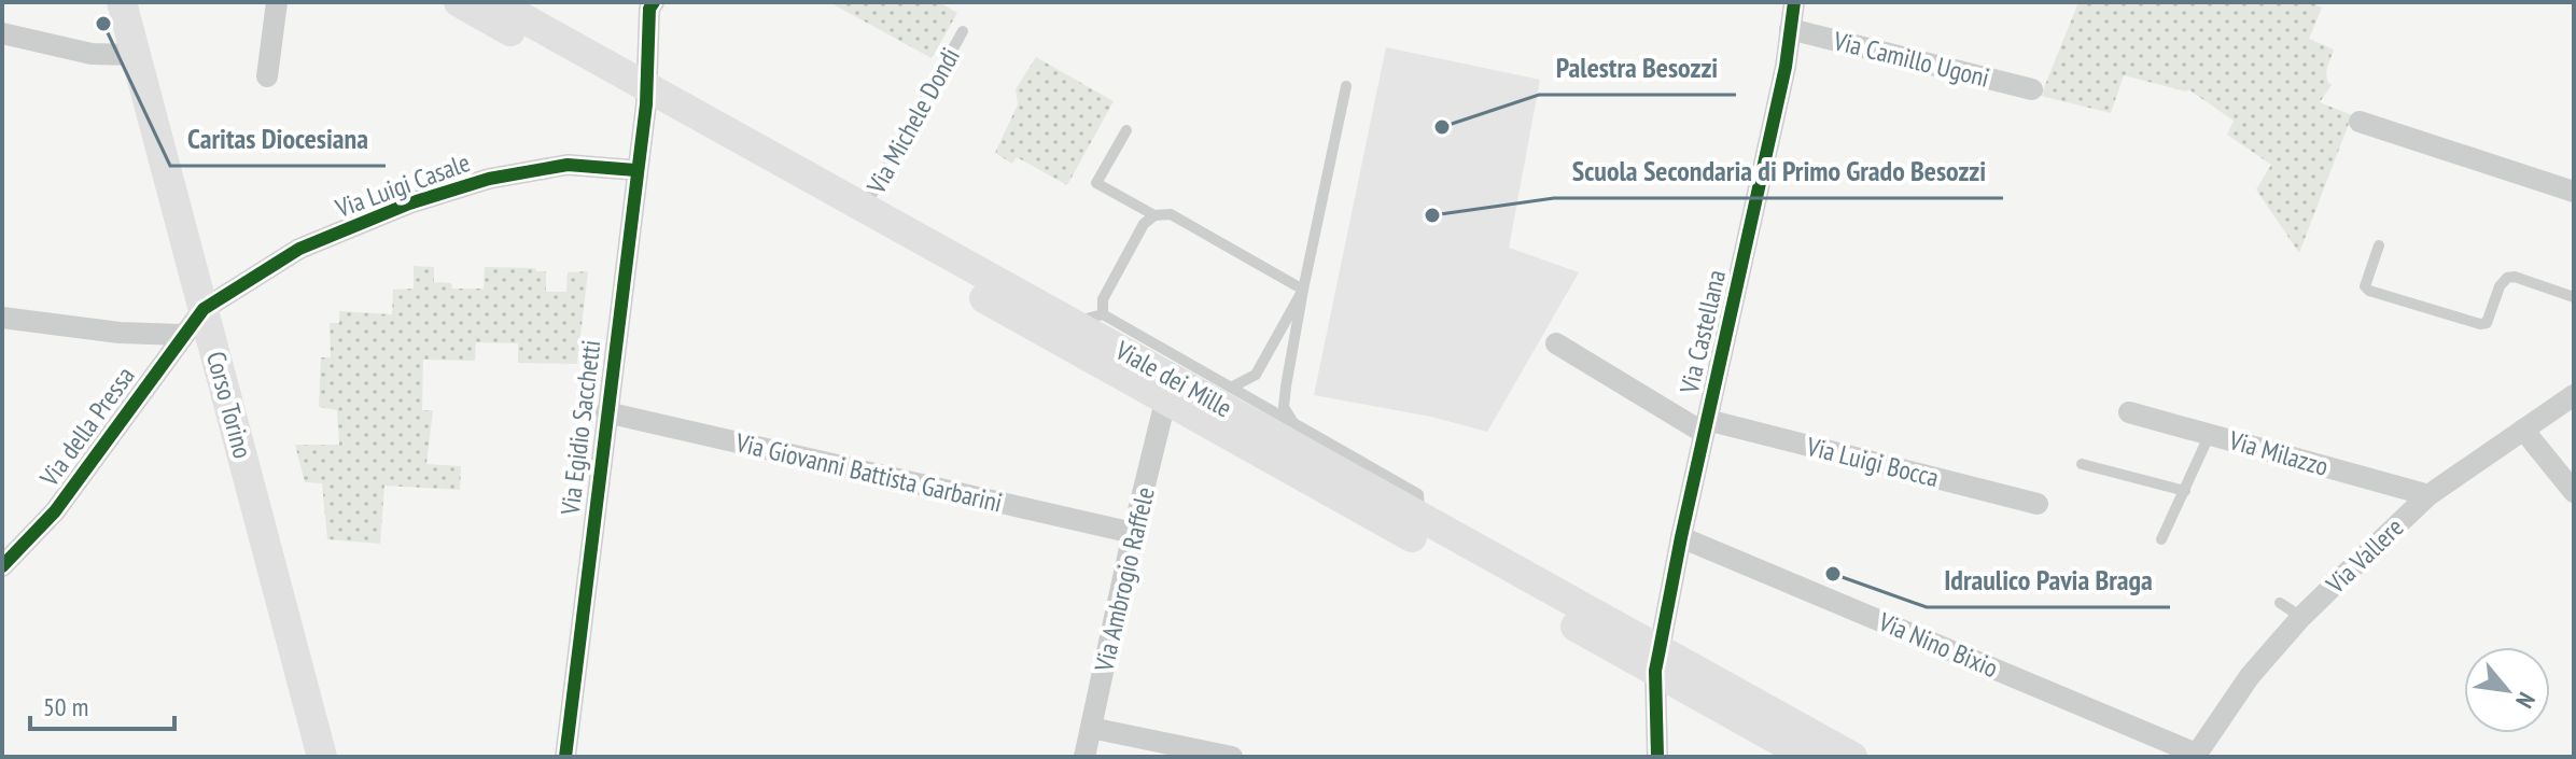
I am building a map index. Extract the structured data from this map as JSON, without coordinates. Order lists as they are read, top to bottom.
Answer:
{
  "streets": {
    "main road": ["Viale dei Mille", "Corso Torino"],
    "street": [
      "Via Camillo Ugoni",
      "Via Luigi Casale",
      "Via Castellana",
      "Via della Pressa",
      "Via Egidio Sacchetti",
      "Via Milazzo",
      "Via Luigi Bocca",
      "Via Giovanni Battista Garbarini",
      "Via Vallere",
      "Via Ambrogio Raffele",
      "Via Nino Bixio"
    ],
    "lane": ["Via Michele Dondi"]
  },
  "crossings": [
    ["Via Camillo Ugoni", "Via Castellana"],
    ["Via Michele Dondi", "Viale dei Mille"],
    ["Via Luigi Casale", "Corso Torino"],
    ["Via Luigi Casale", "Via della Pressa"],
    ["Via Luigi Casale", "Via Egidio Sacchetti"],
    ["Via Castellana", "Viale dei Mille"],
    ["Via Castellana", "Via Luigi Bocca"],
    ["Via Castellana", "Via Nino Bixio"],
    ["Viale dei Mille", "Via Egidio Sacchetti"],
    ["Viale dei Mille", "Via Ambrogio Raffele"],
    ["Corso Torino", "Via della Pressa"],
    ["Via Egidio Sacchetti", "Via Giovanni Battista Garbarini"],
    ["Via Milazzo", "Via Vallere"],
    ["Via Giovanni Battista Garbarini", "Via Ambrogio Raffele"],
    ["Via Vallere", "Via Nino Bixio"]
  ],
  "places": [
    "Caritas Diocesiana",
    "Palestra Besozzi",
    "Scuola Secondaria di Primo Grado Besozzi",
    "Idraulico Pavia Braga"
  ],
  "scale_bar": "50 m",
  "north": "bottom right"
}
